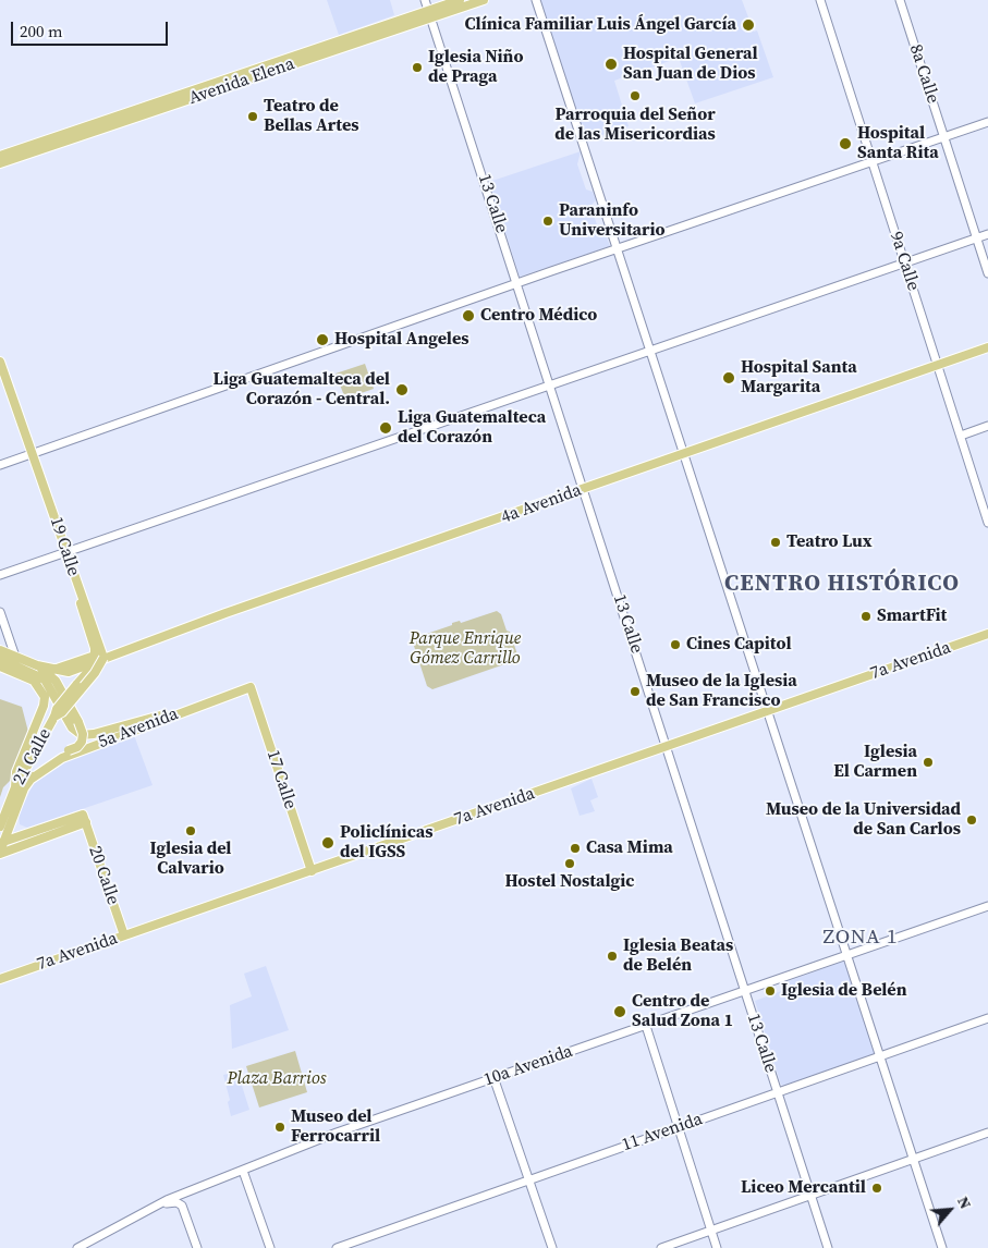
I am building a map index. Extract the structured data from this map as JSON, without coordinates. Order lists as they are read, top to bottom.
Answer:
{
  "streets": {
    "main road": [
      "Avenida Elena",
      "4a Avenida",
      "19 Calle",
      "7a Avenida",
      "5a Avenida",
      "21 Calle",
      "17 Calle",
      "20 Calle"
    ],
    "street": [
      "8a Calle",
      "13 Calle",
      "9a Calle",
      "10a Avenida",
      "11 Avenida"
    ]
  },
  "crossings": [
    ["Avenida Elena", "13 Calle"],
    ["13 Calle", "4a Avenida"],
    ["13 Calle", "7a Avenida"],
    ["13 Calle", "10a Avenida"],
    ["13 Calle", "11 Avenida"],
    ["9a Calle", "4a Avenida"],
    ["19 Calle", "21 Calle"],
    ["7a Avenida", "17 Calle"],
    ["7a Avenida", "20 Calle"],
    ["5a Avenida", "21 Calle"],
    ["5a Avenida", "17 Calle"]
  ],
  "districts": ["CENTRO HISTÓRICO", "ZONA 1"],
  "parks": ["Parque Enrique Gómez Carrillo", "Plaza Barrios"],
  "places": [
    "Clínica Familiar Luis Ángel García",
    "Hospital General San Juan de Dios",
    "Iglesia Niño de Praga",
    "Parroquia del Señor de las Misericordias",
    "Teatro de Bellas Artes",
    "Hospital Santa Rita",
    "Paraninfo Universitario",
    "Centro Médico",
    "Hospital Angeles",
    "Hospital Santa Margarita",
    "Liga Guatemalteca del Corazón - Central.",
    "Liga Guatemalteca del Corazón",
    "Teatro Lux",
    "SmartFit",
    "Cines Capitol",
    "Museo de la Iglesia de San Francisco",
    "Iglesia El Carmen",
    "Museo de la Universidad de San Carlos",
    "Iglesia del Calvario",
    "Policlínicas del IGSS",
    "Casa Mima",
    "Hostel Nostalgic",
    "Iglesia Beatas de Belén",
    "Iglesia de Belén",
    "Centro de Salud Zona 1",
    "Museo del Ferrocarril",
    "Liceo Mercantil"
  ],
  "scale_bar": "200 m",
  "north": "top right"
}
